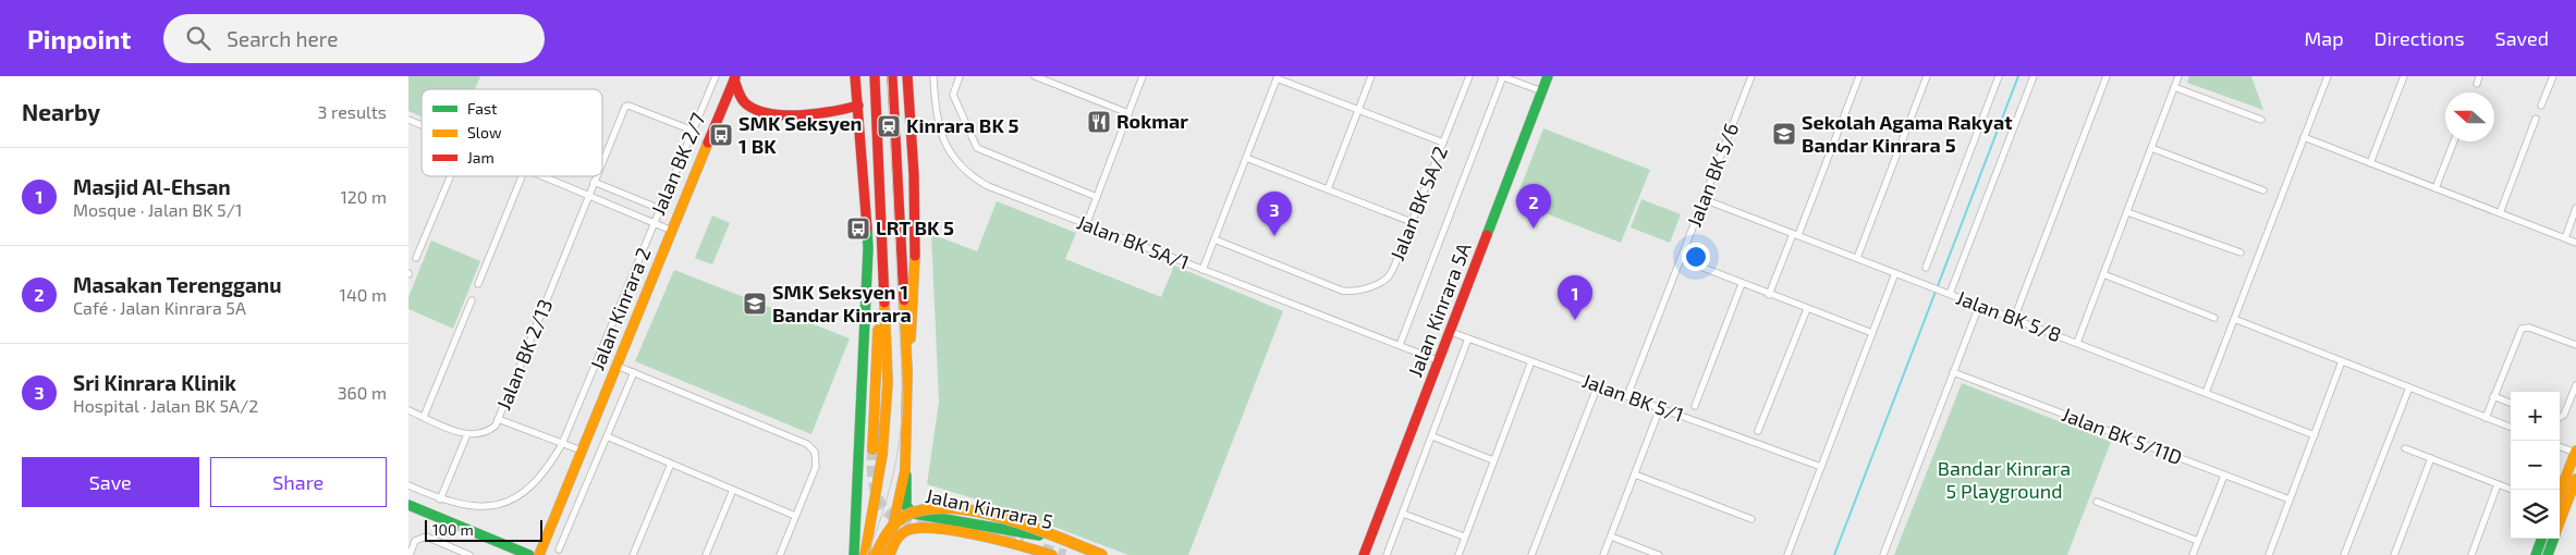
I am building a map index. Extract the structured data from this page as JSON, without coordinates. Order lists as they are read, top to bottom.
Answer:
{
  "streets": {
    "main road": ["Jalan Kinrara 2", "Jalan Kinrara 5A", "Jalan Kinrara 5"],
    "street": [
      "Jalan BK 2/7",
      "Jalan BK 5/6",
      "Jalan BK 5A/2",
      "Jalan BK 5A/1",
      "Jalan BK 5/8",
      "Jalan BK 2/13",
      "Jalan BK 5/1",
      "Jalan BK 5/11D"
    ]
  },
  "crossings": [
    ["Jalan BK 2/7", "Jalan BK 2/13"],
    ["Jalan BK 5/6", "Jalan BK 5/8"],
    ["Jalan BK 5/6", "Jalan BK 5/1"],
    ["Jalan BK 5A/1", "Jalan Kinrara 5A"],
    ["Jalan Kinrara 5A", "Jalan BK 5/1"]
  ],
  "parks": ["Bandar Kinrara 5 Playground"],
  "places": {
    "restaurant": ["Rokmar"],
    "station": ["Kinrara BK 5"],
    "school or university": ["Sekolah Agama Rakyat Bandar Kinrara 5", "SMK Seksyen 1 Bandar Kinrara"],
    "bus stop": ["SMK Seksyen 1 BK", "LRT BK 5"]
  },
  "legend": ["Fast", "Slow", "Jam"],
  "scale_bar": "100 m",
  "north": "left",
  "page": {
    "header": "Pinpoint",
    "search": "Search here",
    "nav": ["Map", "Directions", "Saved"],
    "heading": ["Nearby", "3 results"],
    "list": [
      {
        "mark": "1",
        "name": "Masjid Al-Ehsan",
        "note": "Mosque · Jalan BK 5/1",
        "value": "120 m"
      },
      {
        "mark": "2",
        "name": "Masakan Terengganu",
        "note": "Café · Jalan Kinrara 5A",
        "value": "140 m"
      },
      {
        "mark": "3",
        "name": "Sri Kinrara Klinik",
        "note": "Hospital · Jalan BK 5A/2",
        "value": "360 m"
      }
    ],
    "pins": ["2", "3", "1"],
    "map_buttons": ["+", "−"],
    "buttons": ["Save", "Share"],
    "scale": "100 m"
  }
}
